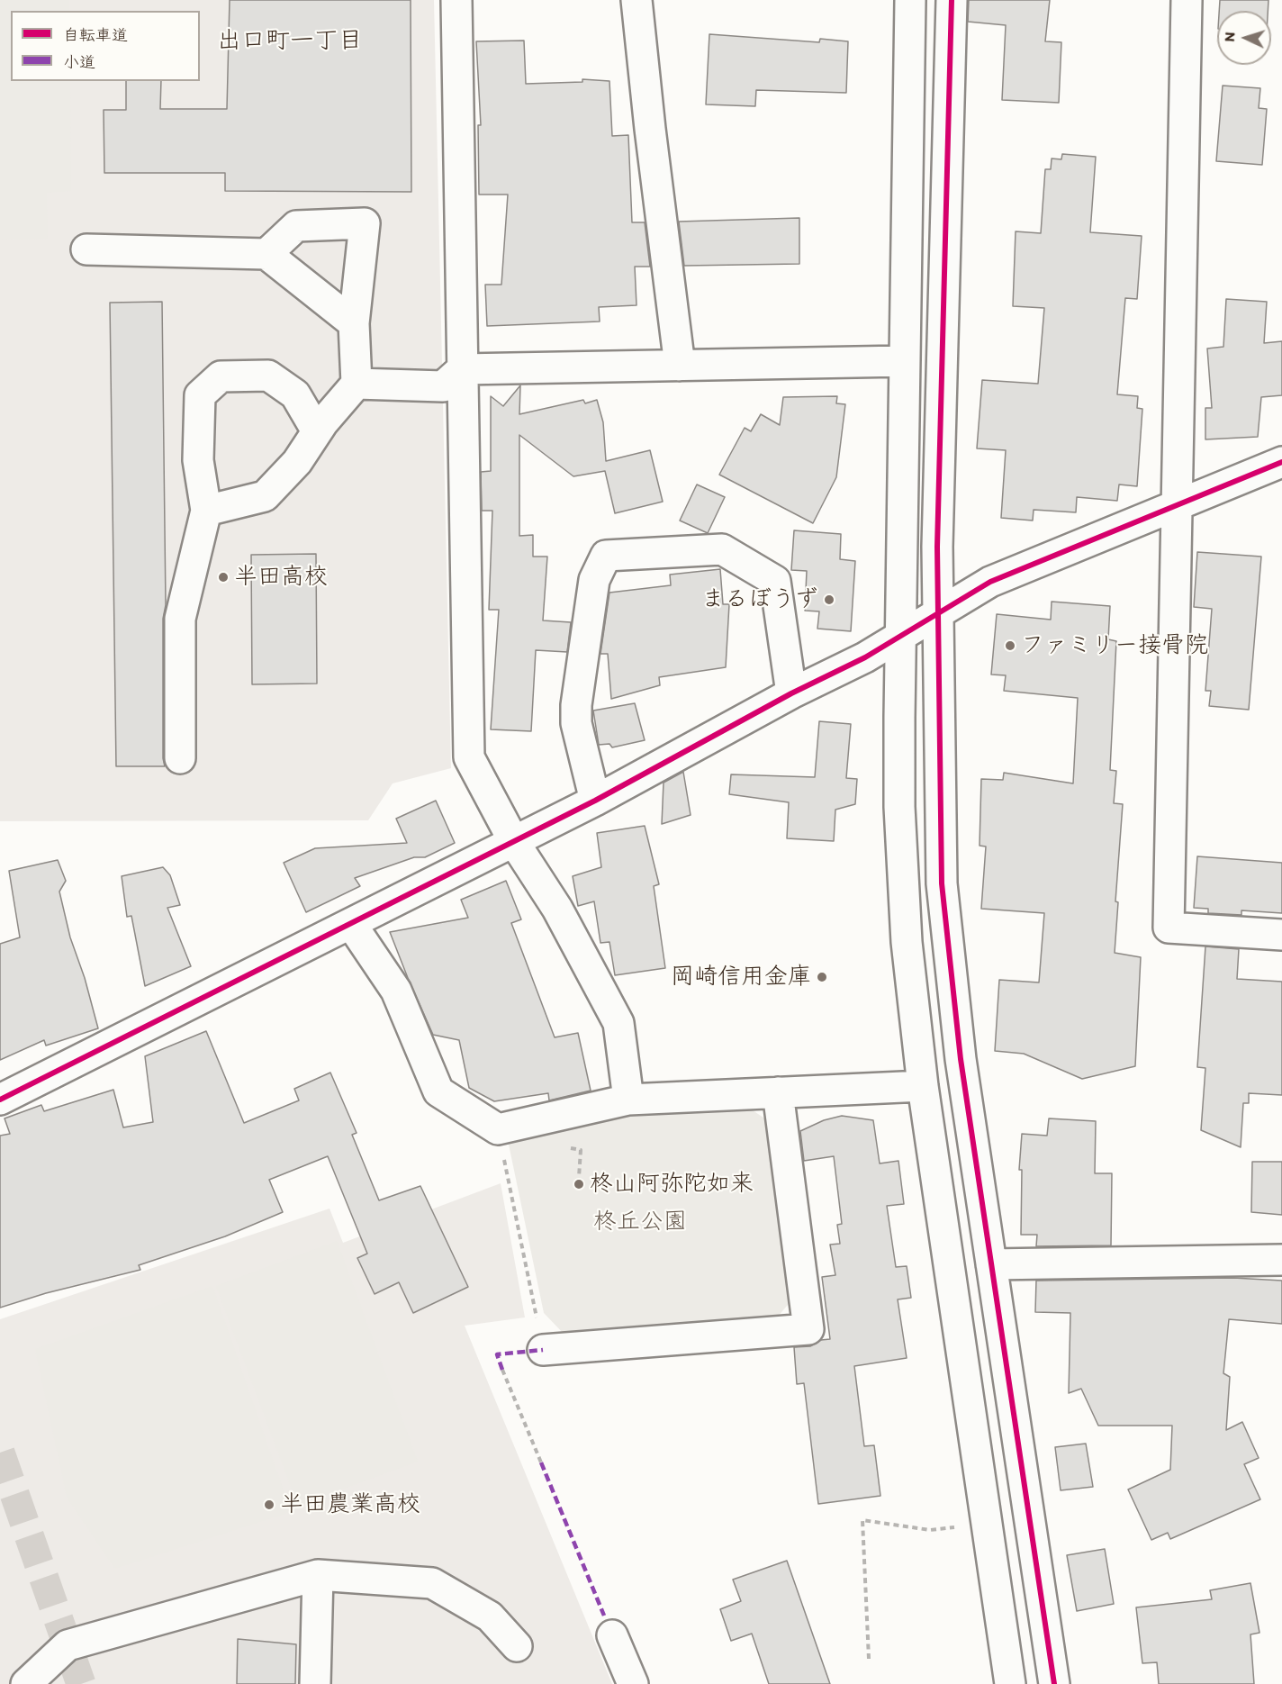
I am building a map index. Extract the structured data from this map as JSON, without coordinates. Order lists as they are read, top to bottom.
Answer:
{
  "districts": ["出口町一丁目"],
  "parks": ["柊丘公園"],
  "places": [
    "半田高校",
    "まるぼうず",
    "ファミリー接骨院",
    "岡崎信用金庫",
    "柊山阿弥陀如来",
    "半田農業高校"
  ],
  "legend": ["自転車道", "小道"],
  "north": "left"
}
